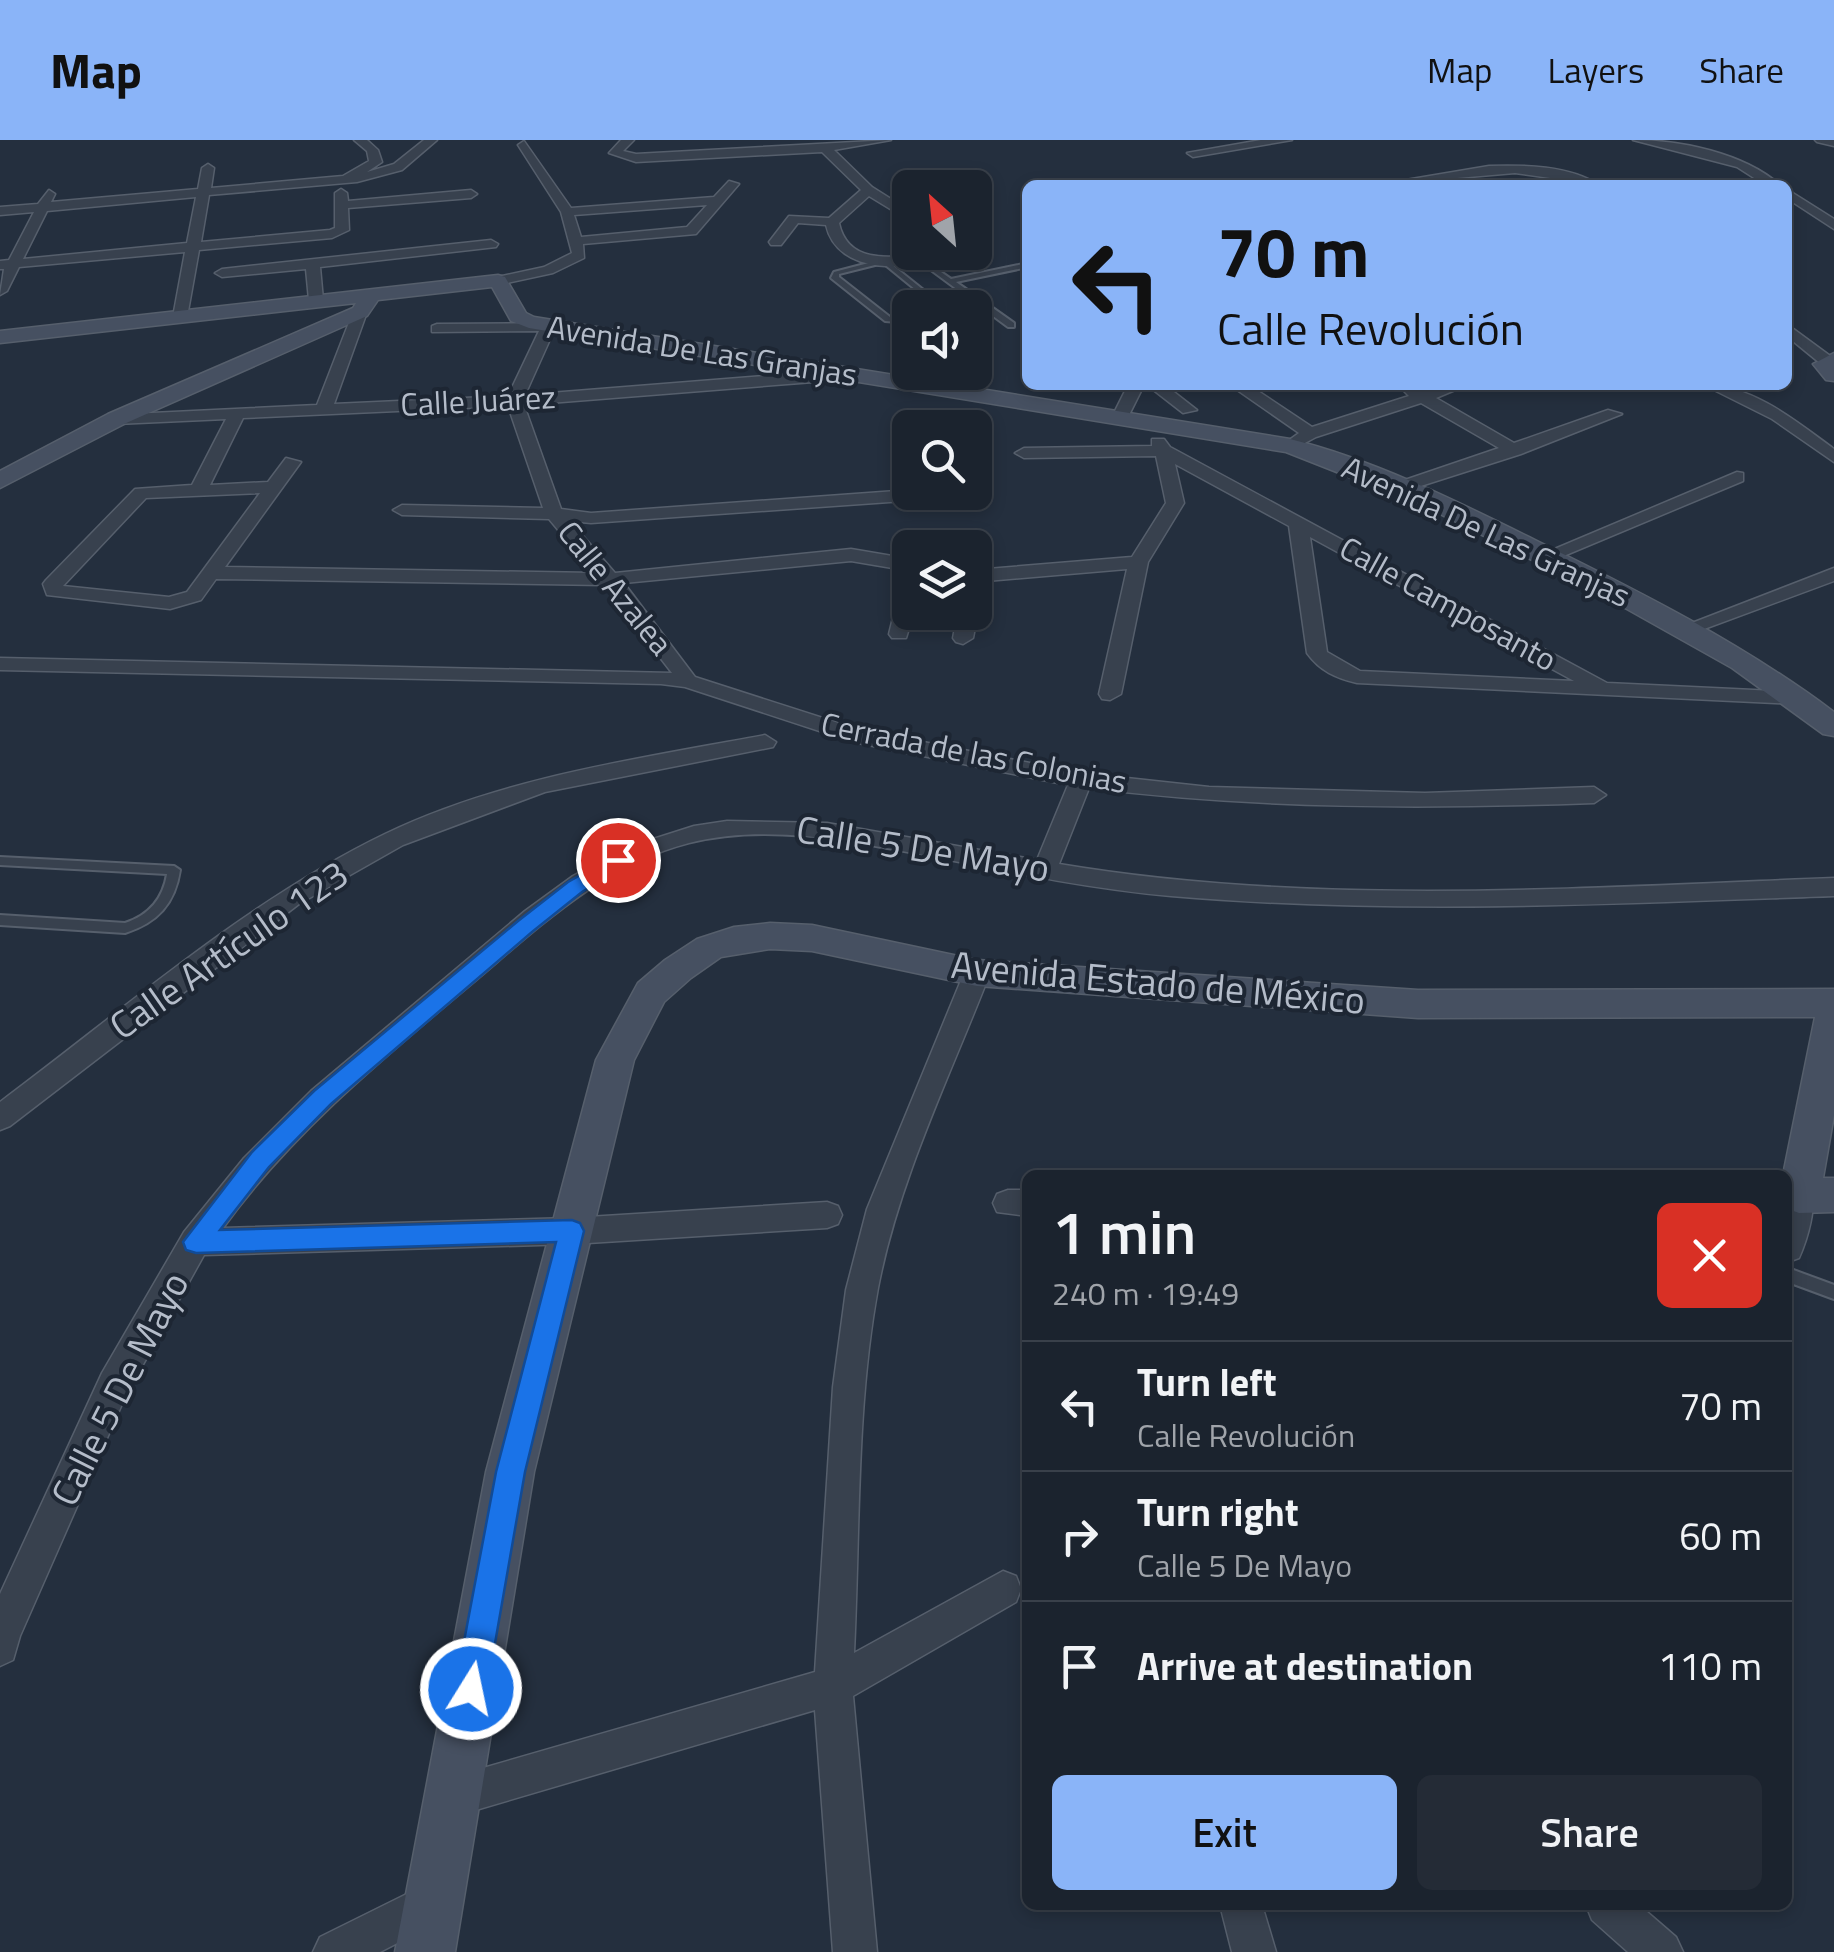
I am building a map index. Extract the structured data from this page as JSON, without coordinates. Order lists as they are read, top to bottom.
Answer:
{
  "streets": {
    "street": [
      "Avenida De Las Granjas",
      "Calle Juárez",
      "Calle Azalea",
      "Calle Camposanto",
      "Cerrada de las Colonias",
      "Calle 5 De Mayo",
      "Calle Artículo 123",
      "Avenida Estado de México"
    ]
  },
  "crossings": [
    ["Avenida De Las Granjas", "Calle Juárez"],
    ["Avenida De Las Granjas", "Calle Camposanto"],
    ["Calle Juárez", "Calle Azalea"],
    ["Calle Azalea", "Cerrada de las Colonias"]
  ],
  "north": "top left",
  "page": {
    "header": "Map",
    "nav": ["Map", "Layers", "Share"],
    "turn": ["70 m", "Calle Revolución"],
    "heading": ["1 min", "240 m · 19:49"],
    "list": [
      {
        "name": "Turn left",
        "note": "Calle Revolución",
        "value": "70 m"
      },
      {
        "name": "Turn right",
        "note": "Calle 5 De Mayo",
        "value": "60 m"
      },
      {
        "name": "Arrive at destination",
        "value": "110 m"
      }
    ],
    "buttons": ["Exit", "Share"]
  }
}
